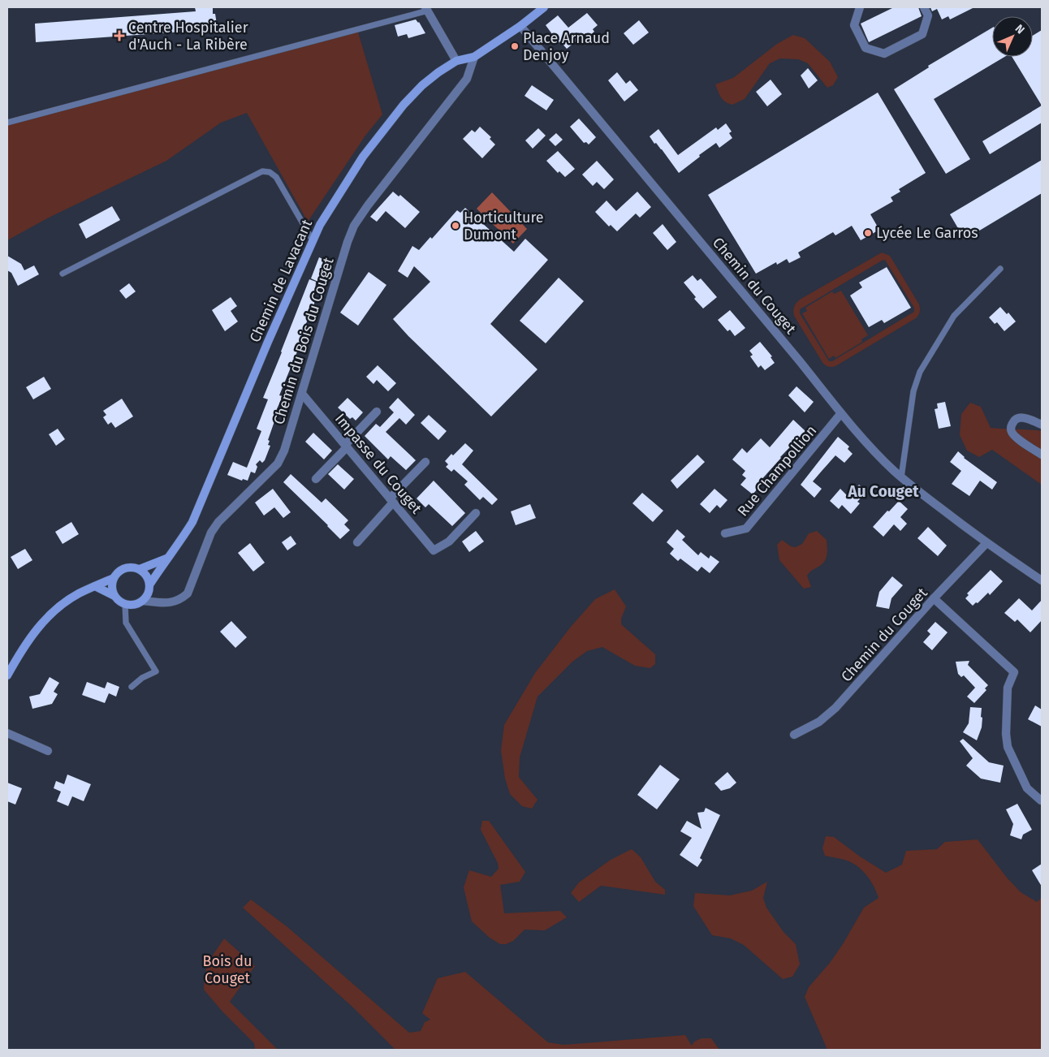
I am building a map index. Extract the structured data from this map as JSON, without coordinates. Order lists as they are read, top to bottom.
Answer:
{
  "streets": {
    "street": [
      "Chemin de Lavacant",
      "Chemin du Couget",
      "Chemin du Bois du Couget",
      "Impasse du Couget",
      "Rue Champollion"
    ]
  },
  "crossings": [
    ["Chemin de Lavacant", "Chemin du Bois du Couget"],
    ["Chemin du Couget", "Rue Champollion"],
    ["Chemin du Bois du Couget", "Impasse du Couget"]
  ],
  "districts": ["Au Couget"],
  "parks": ["Bois du Couget"],
  "places": {
    "health": ["Centre Hospitalier d'Auch - La Ribère"],
    "other": ["Place Arnaud Denjoy", "Horticulture Dumont", "Lycée Le Garros"]
  },
  "north": "top right"
}
